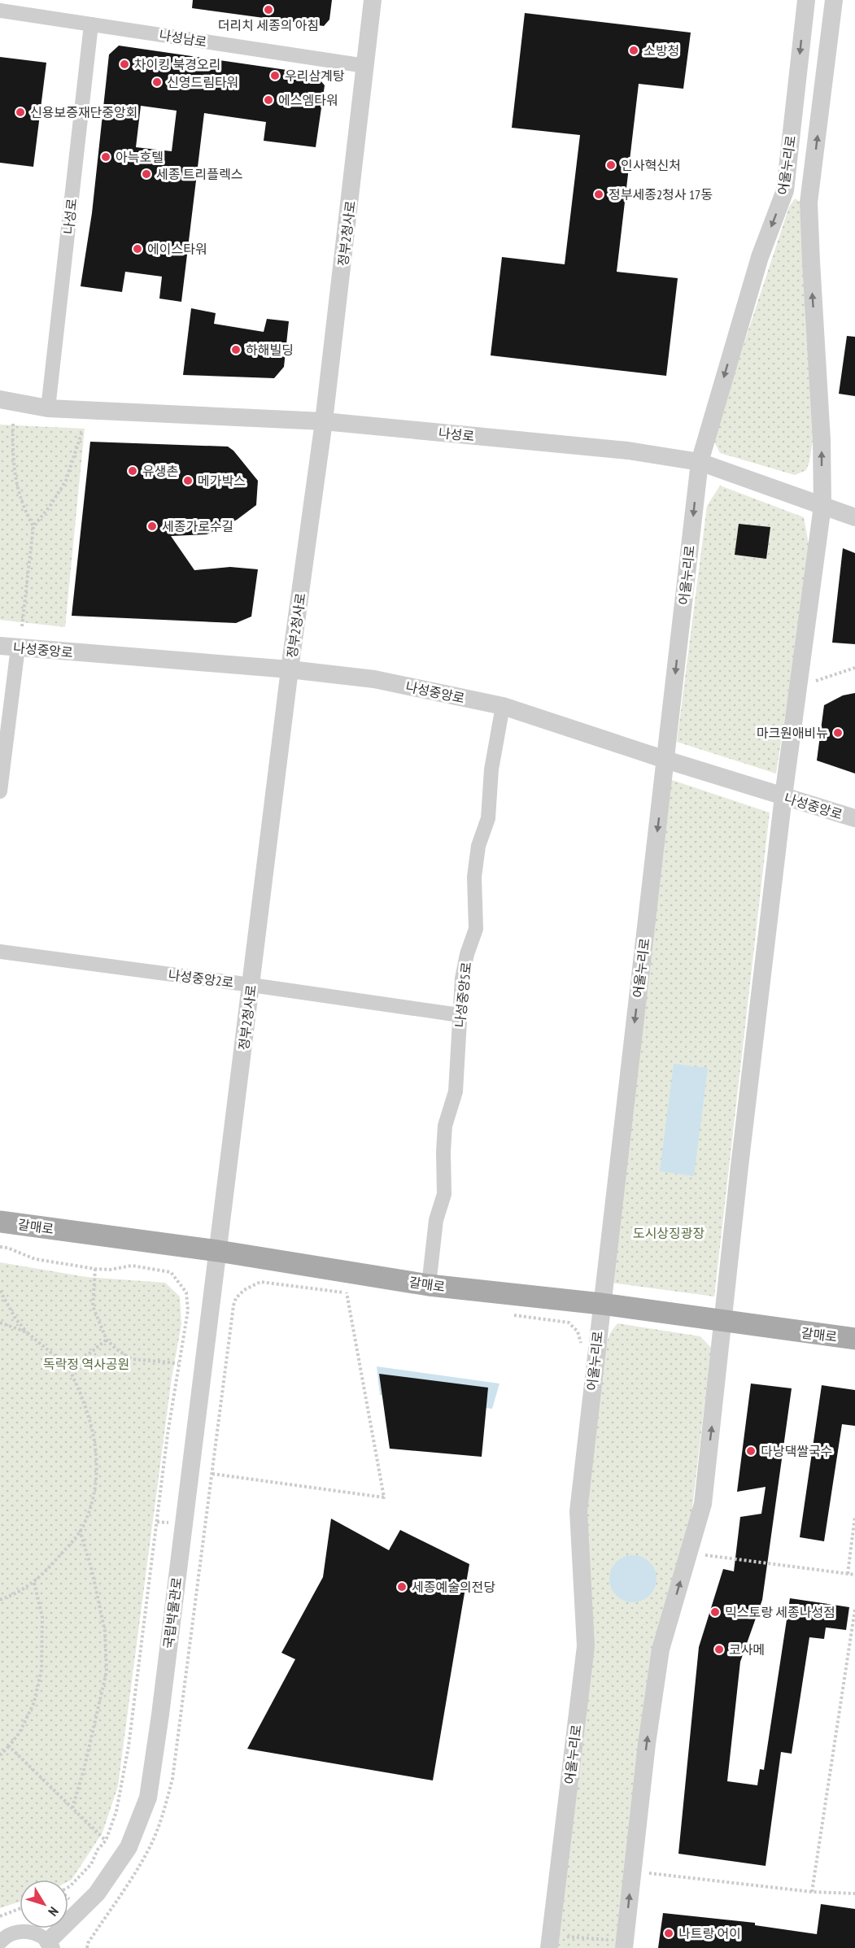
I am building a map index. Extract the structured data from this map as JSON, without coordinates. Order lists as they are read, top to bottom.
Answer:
{
  "streets": {
    "main road": ["갈매로"],
    "street": [
      "나성남로",
      "어울누리로",
      "나성로",
      "정부2청사로",
      "나성중앙로",
      "나성중앙2로",
      "나성중앙5로",
      "국립박물관로"
    ]
  },
  "crossings": [
    ["나성남로", "나성로"],
    ["나성남로", "정부2청사로"],
    ["어울누리로", "나성로"],
    ["어울누리로", "나성중앙로"],
    ["어울누리로", "갈매로"],
    ["나성로", "정부2청사로"],
    ["정부2청사로", "나성중앙로"],
    ["정부2청사로", "나성중앙2로"],
    ["정부2청사로", "갈매로"],
    ["정부2청사로", "국립박물관로"],
    ["나성중앙로", "나성중앙5로"],
    ["나성중앙2로", "나성중앙5로"],
    ["나성중앙5로", "갈매로"],
    ["갈매로", "국립박물관로"]
  ],
  "parks": ["도시상징광장", "독락정 역사공원"],
  "places": [
    "더리치 세종의 아침",
    "소방청",
    "차이킹 북경오리",
    "우리삼계탕",
    "신영드림타워",
    "에스엠타워",
    "신용보증재단중앙회",
    "아늑호텔",
    "인사혁신처",
    "세종 트리플렉스",
    "정부세종2청사 17동",
    "에이스타워",
    "하해빌딩",
    "유생촌",
    "메가박스",
    "세종가로수길",
    "마크원애비뉴",
    "다낭댁쌀국수",
    "세종예술의전당",
    "믹스토랑 세종나성점",
    "코사메",
    "나트랑 어이"
  ],
  "north": "bottom right"
}
